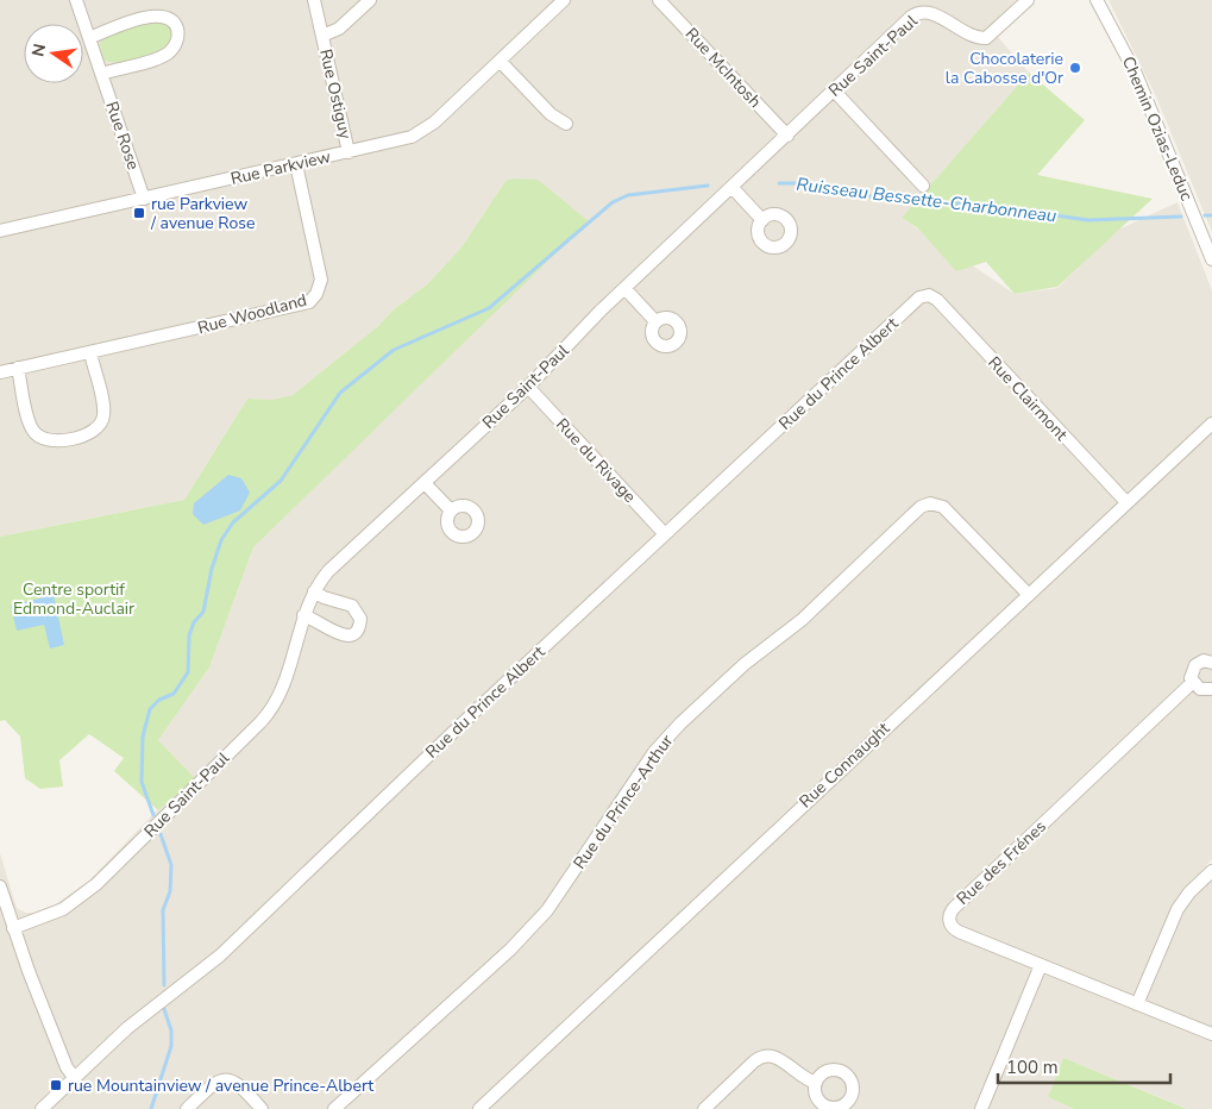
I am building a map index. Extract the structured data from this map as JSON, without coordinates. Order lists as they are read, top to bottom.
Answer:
{
  "streets": {
    "street": [
      "Rue Saint-Paul",
      "Rue McIntosh",
      "Rue Ostiguy",
      "Chemin Ozias-Leduc",
      "Rue Rose",
      "Rue Parkview",
      "Rue Woodland",
      "Rue du Prince Albert",
      "Rue Clairmont",
      "Rue du Rivage",
      "Rue Connaught",
      "Rue du Prince-Arthur",
      "Rue des Frénes"
    ]
  },
  "crossings": [
    ["Rue Saint-Paul", "Rue McIntosh"],
    ["Rue Saint-Paul", "Rue du Rivage"],
    ["Rue Ostiguy", "Rue Parkview"],
    ["Rue Rose", "Rue Parkview"],
    ["Rue Parkview", "Rue Woodland"],
    ["Rue du Prince Albert", "Rue Clairmont"],
    ["Rue du Prince Albert", "Rue du Rivage"],
    ["Rue Clairmont", "Rue Connaught"],
    ["Rue Connaught", "Rue du Prince-Arthur"]
  ],
  "water": ["Ruisseau Bessette-Charbonneau"],
  "parks": ["Centre sportif Edmond-Auclair"],
  "places": {
    "other": ["Chocolaterie la Cabosse d'Or"],
    "transit": ["rue Parkview / avenue Rose", "rue Mountainview / avenue Prince-Albert"]
  },
  "scale_bar": "100 m",
  "north": "left"
}
